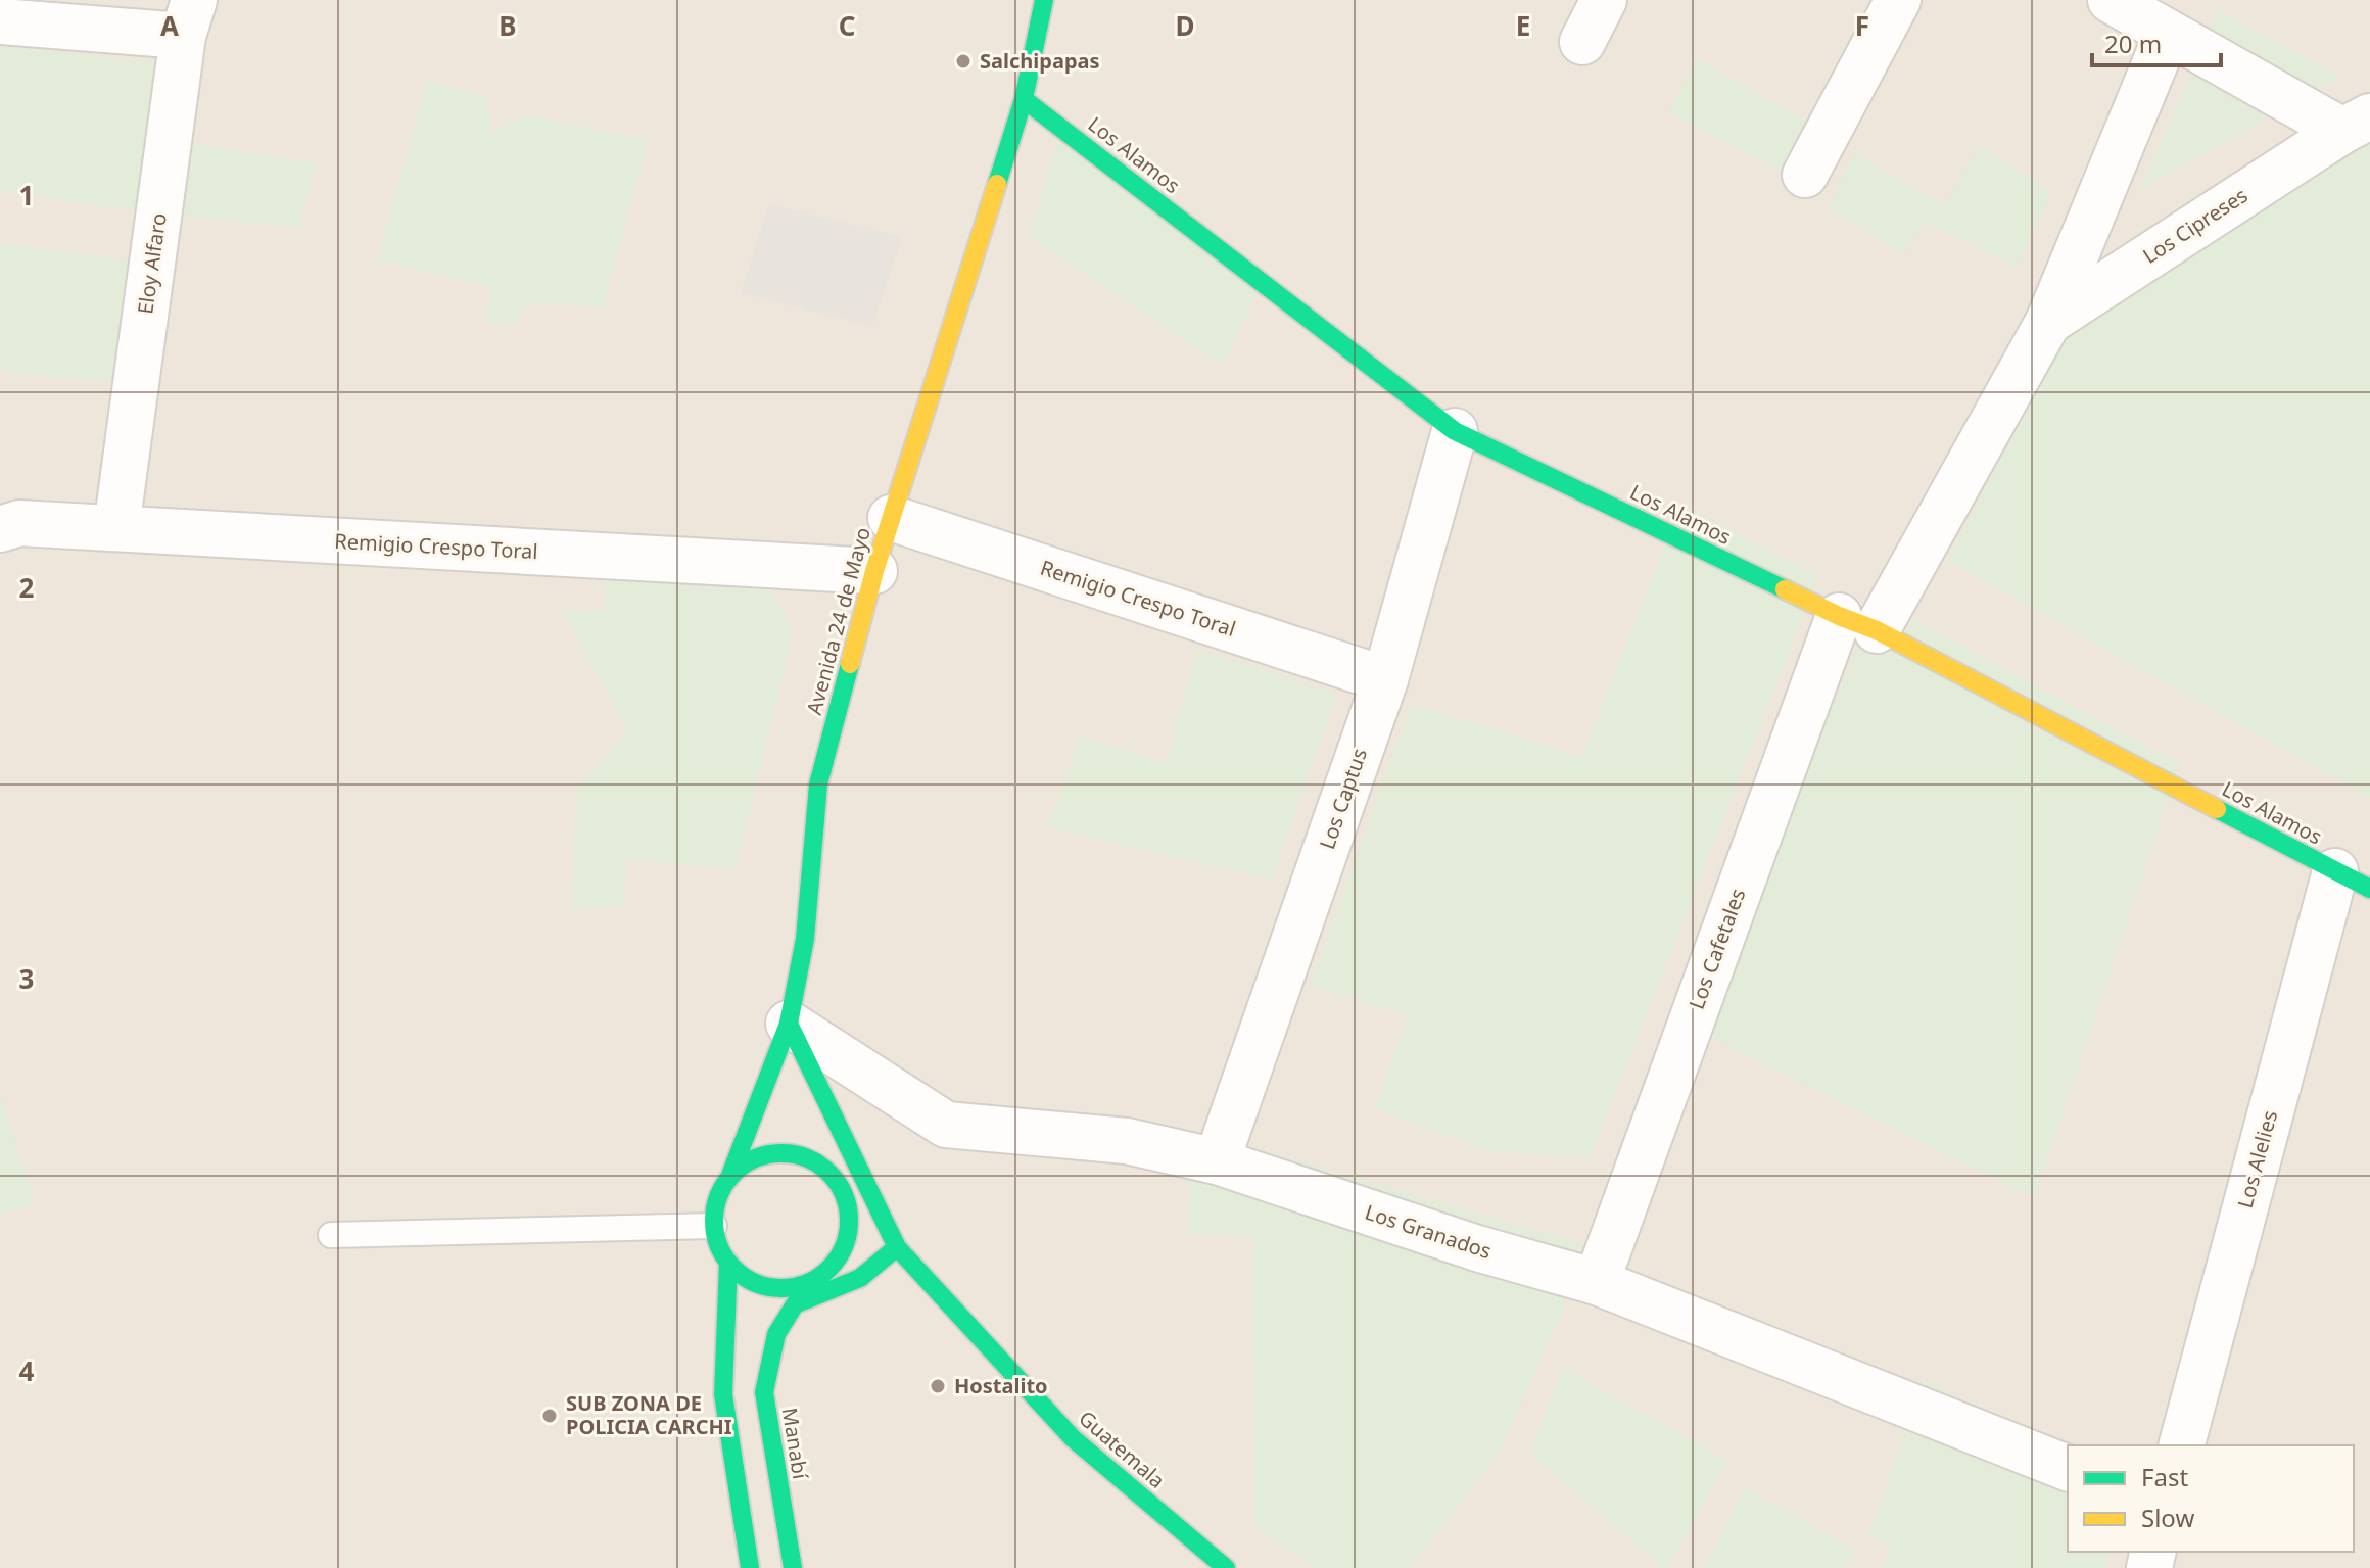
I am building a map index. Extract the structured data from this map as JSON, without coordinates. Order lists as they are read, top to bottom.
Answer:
{
  "streets": {
    "main road": [
      "Los Alamos",
      "Avenida 24 de Mayo",
      "Manabí",
      "Guatemala"
    ],
    "street": [
      "Los Cipreses",
      "Eloy Alfaro",
      "Remigio Crespo Toral",
      "Los Captus",
      "Los Cafetales",
      "Los Alelies",
      "Los Granados"
    ]
  },
  "crossings": [
    ["Los Alamos", "Avenida 24 de Mayo"],
    ["Los Alamos", "Los Captus"],
    ["Los Alamos", "Los Cafetales"],
    ["Los Alamos", "Los Alelies"],
    ["Los Cipreses", "Los Cafetales"],
    ["Eloy Alfaro", "Remigio Crespo Toral"],
    ["Remigio Crespo Toral", "Avenida 24 de Mayo"],
    ["Remigio Crespo Toral", "Los Captus"],
    ["Avenida 24 de Mayo", "Los Granados"],
    ["Los Captus", "Los Granados"],
    ["Los Cafetales", "Los Granados"],
    ["Manabí", "Guatemala"]
  ],
  "places": ["Salchipapas", "Hostalito", "SUB ZONA DE POLICIA CARCHI"],
  "legend": ["Fast", "Slow"],
  "scale_bar": "20 m",
  "grid": {
    "columns": [
      "A",
      "B",
      "C",
      "D",
      "E",
      "F"
    ],
    "rows": [
      "1",
      "2",
      "3",
      "4"
    ]
  }
}
